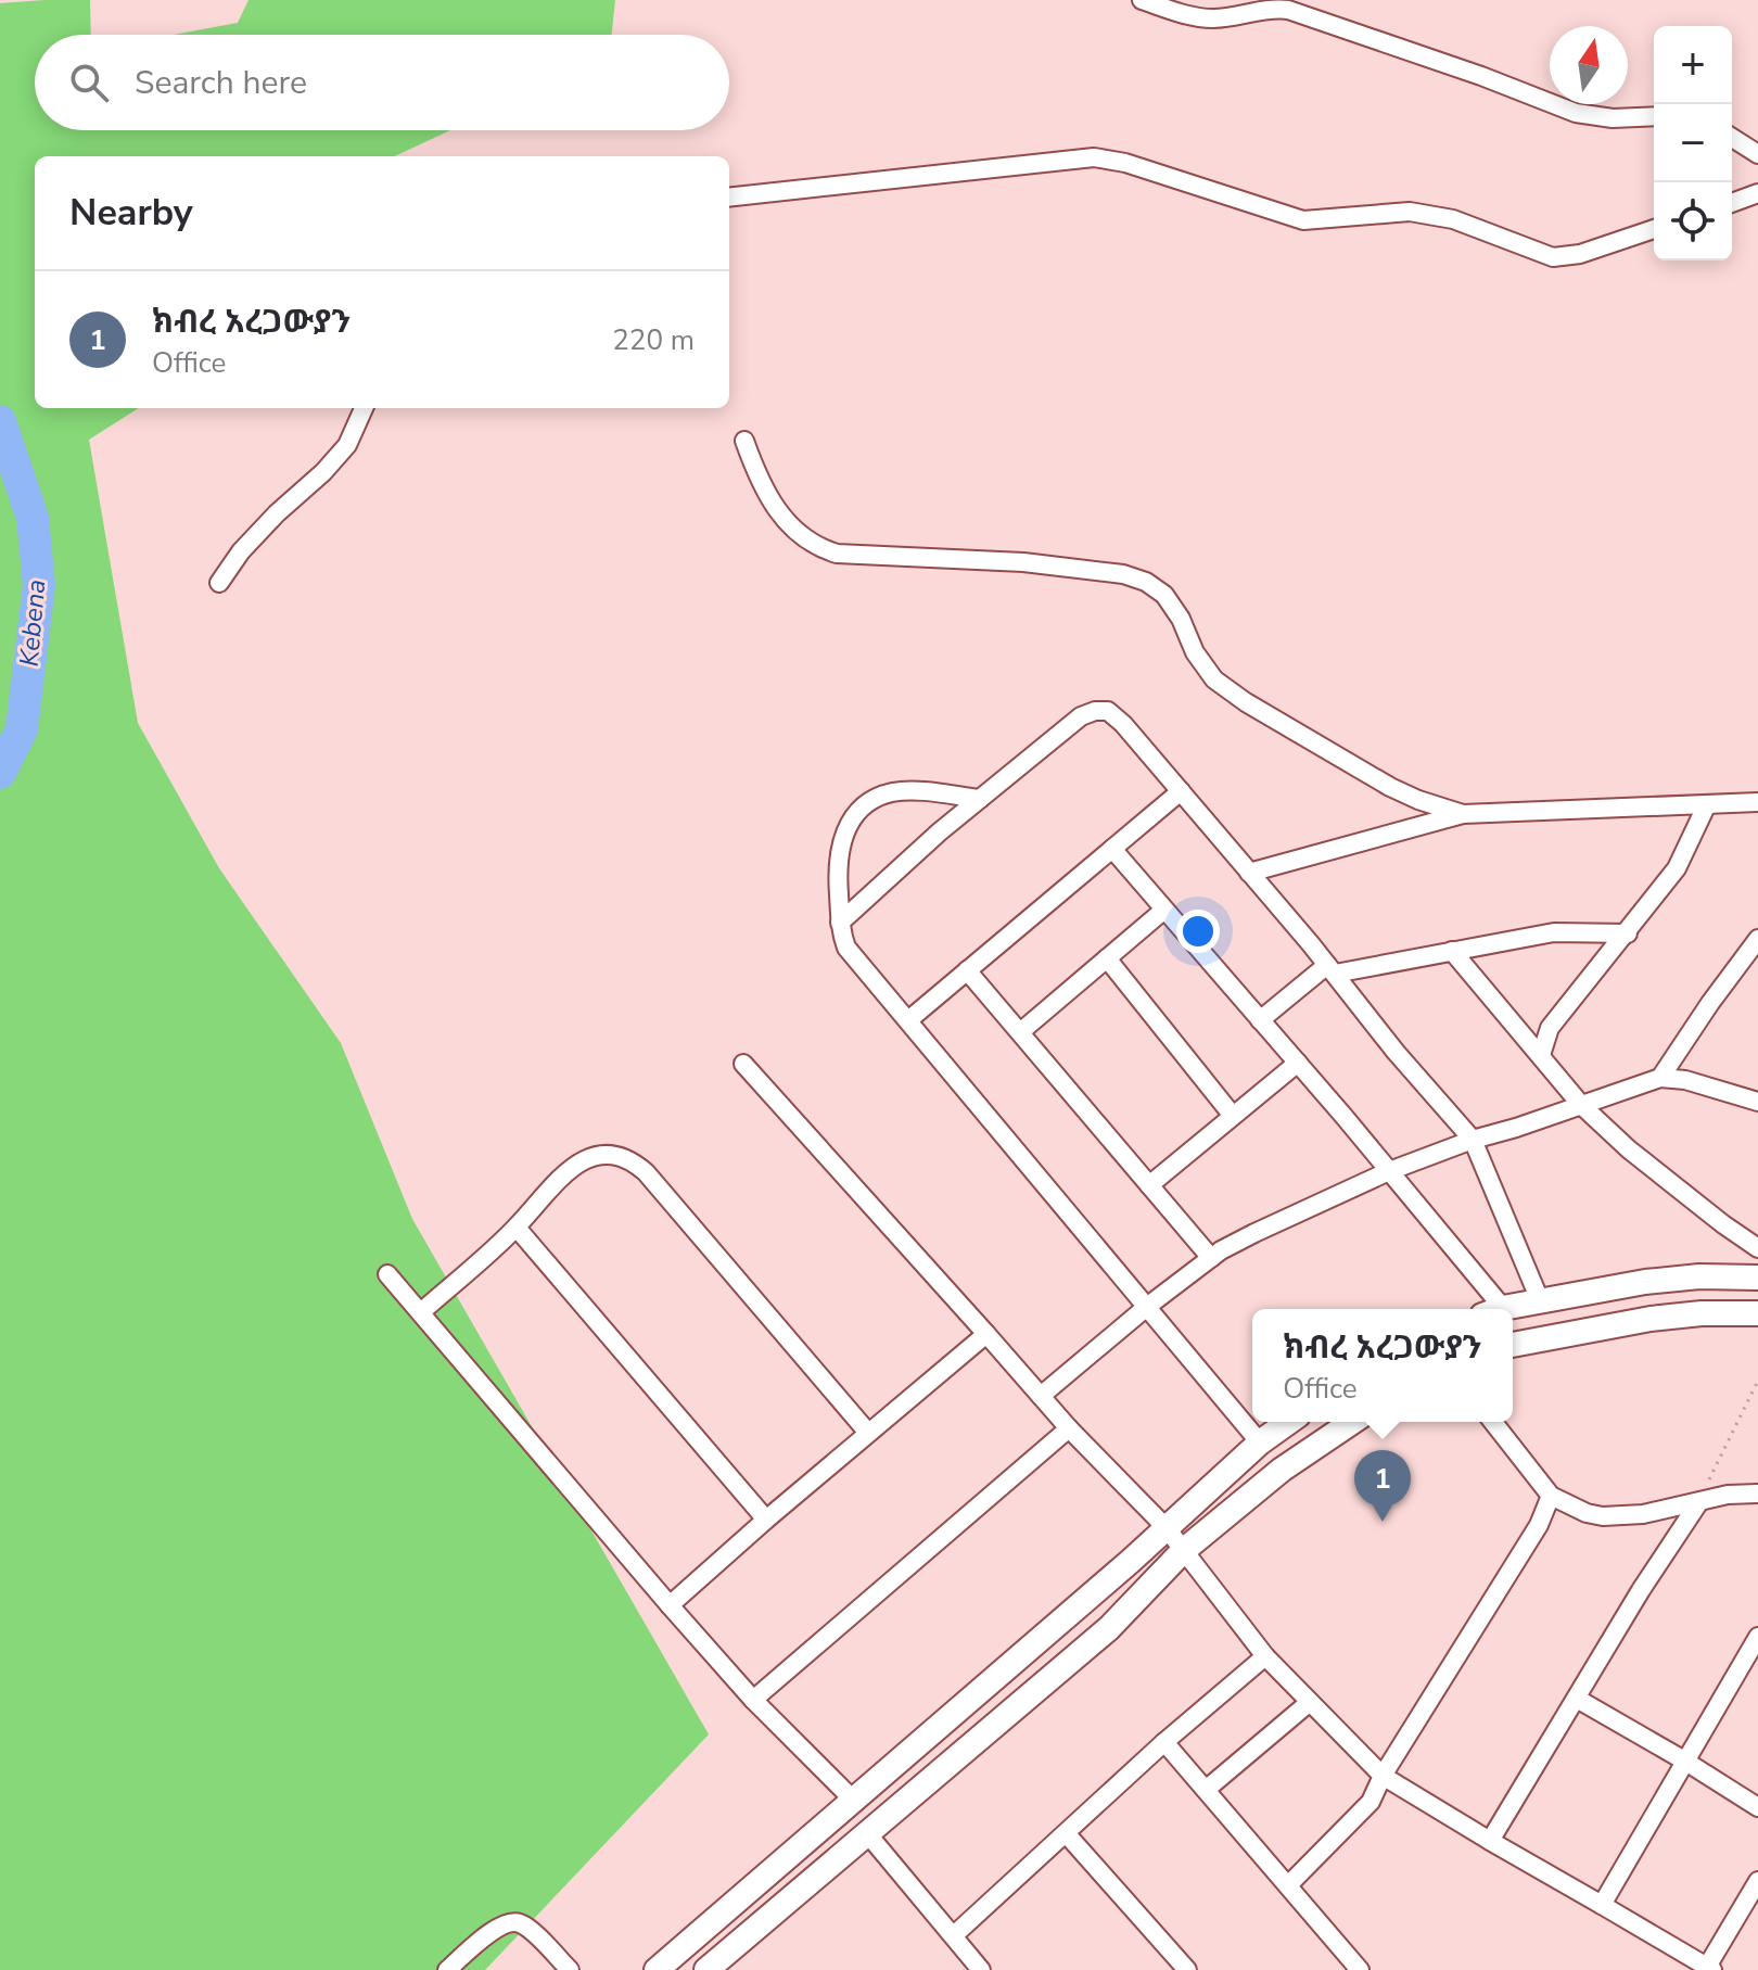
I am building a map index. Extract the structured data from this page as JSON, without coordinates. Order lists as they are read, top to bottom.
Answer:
{
  "water": ["Kebena"],
  "north": "top",
  "page": {
    "map_buttons": ["+", "−"],
    "search": "Search here",
    "heading": "Nearby",
    "list": [
      {
        "mark": "1",
        "name": "ክብረ አረጋውያን",
        "note": "Office",
        "value": "220 m"
      }
    ],
    "popup": ["ክብረ አረጋውያን", "Office"],
    "pins": "1"
  }
}
